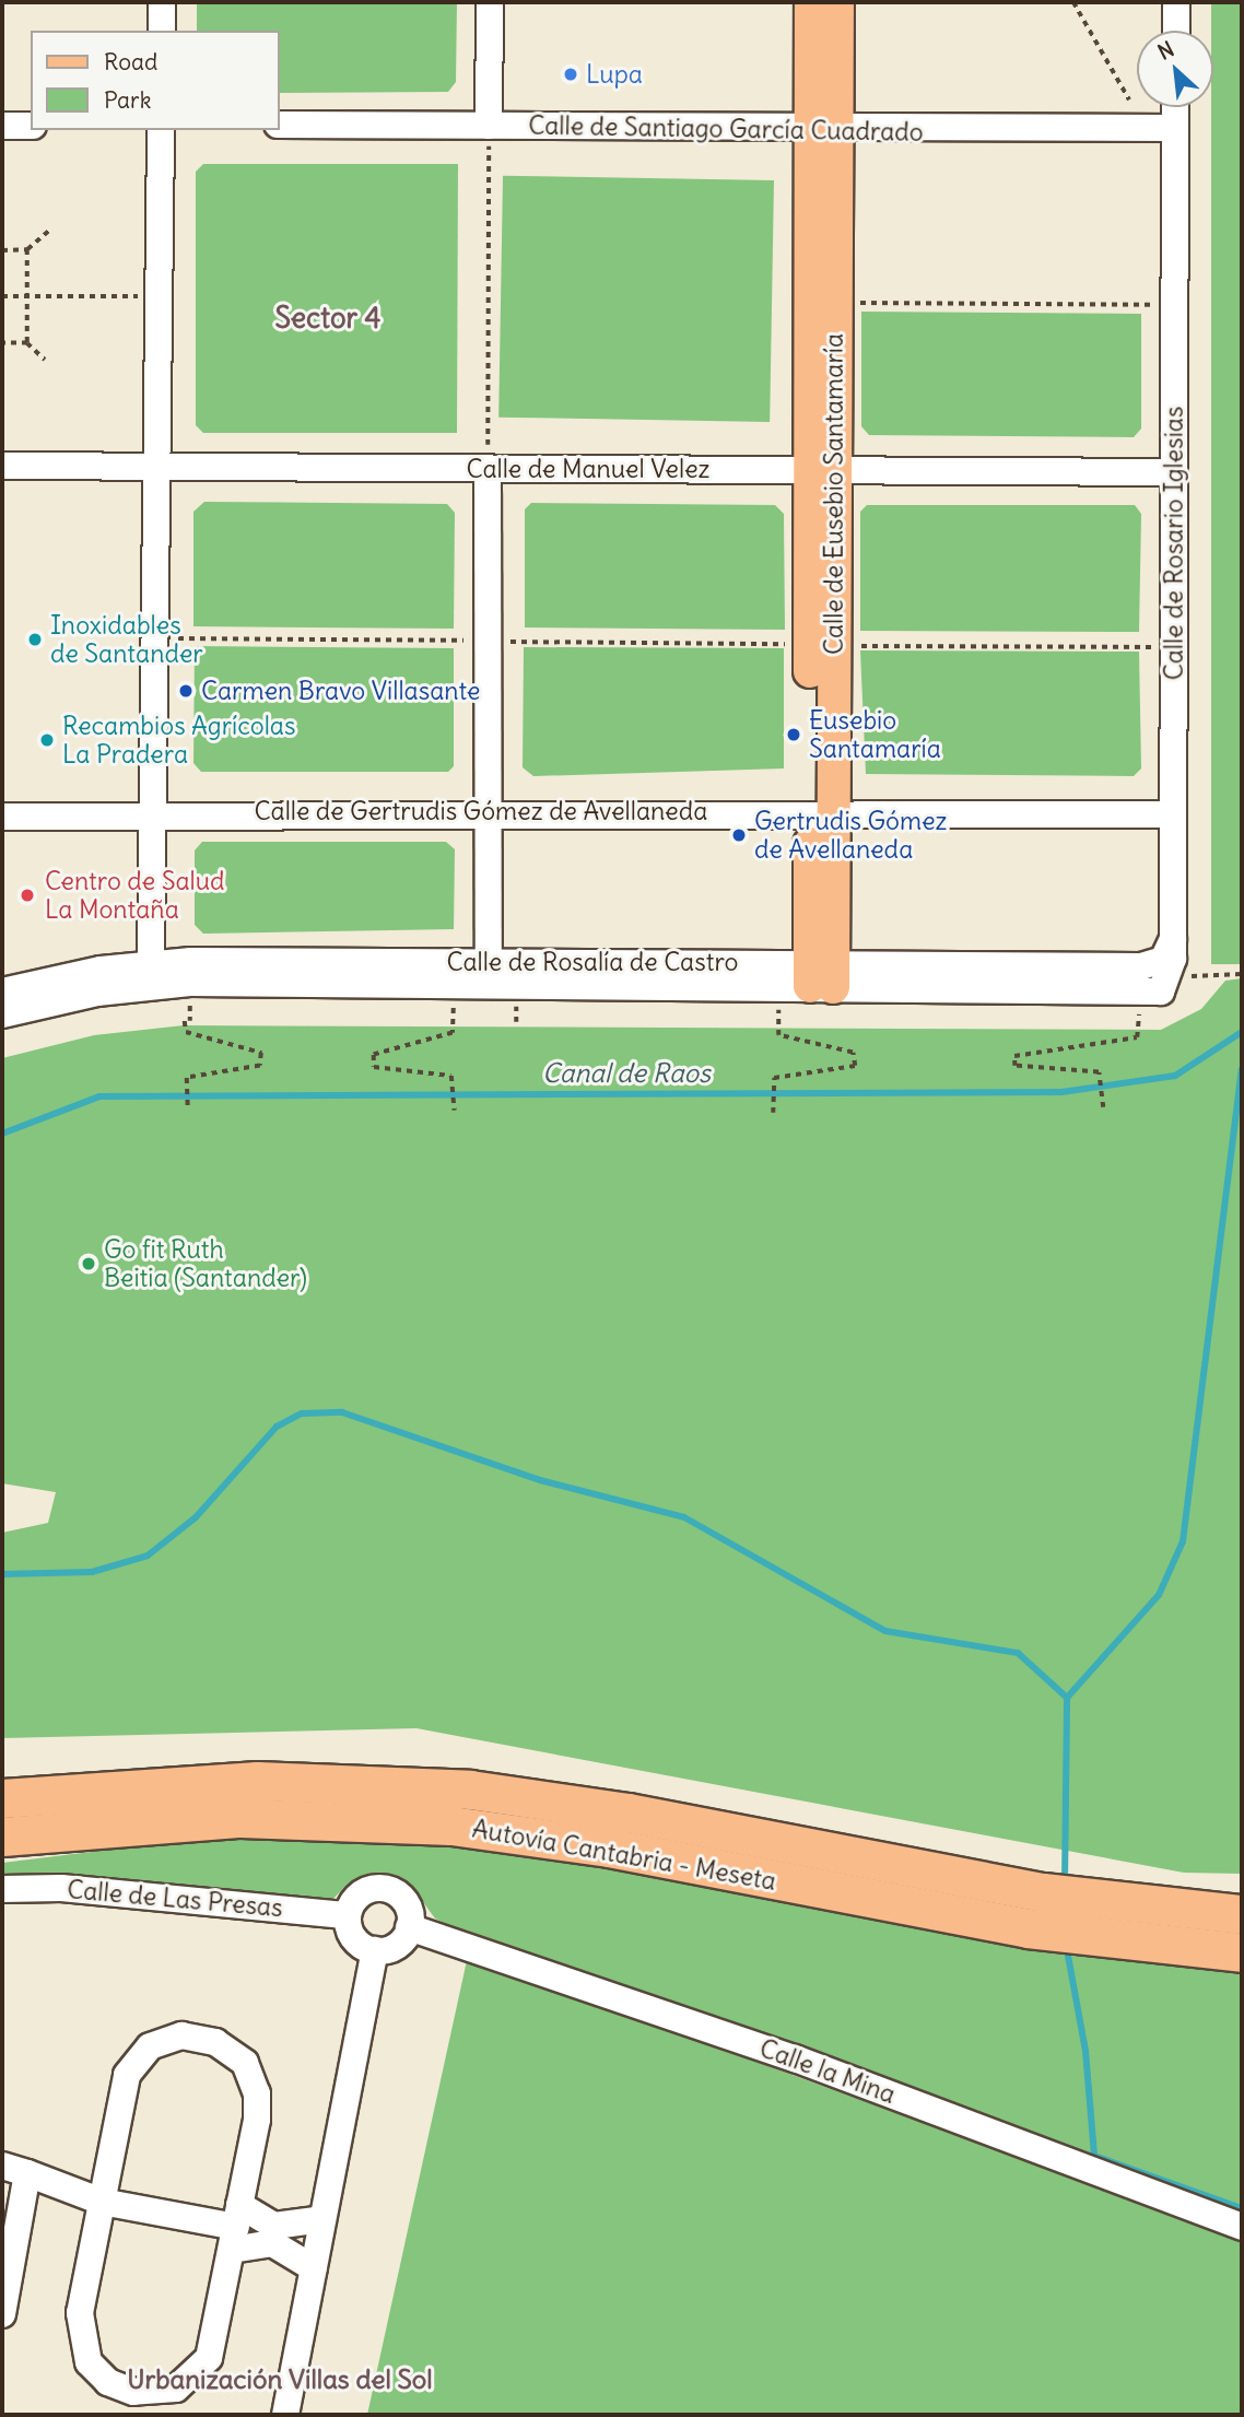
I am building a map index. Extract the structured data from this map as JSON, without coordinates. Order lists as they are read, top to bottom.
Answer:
{
  "streets": {
    "highway": ["Autovía Cantabria - Meseta"],
    "main road": ["Calle de Eusebio Santamaría"],
    "street": [
      "Calle de Santiago García Cuadrado",
      "Calle de Manuel Velez",
      "Calle de Rosario Iglesias",
      "Calle de Gertrudis Gómez de Avellaneda",
      "Calle de Rosalía de Castro",
      "Calle de Las Presas",
      "Calle la Mina"
    ]
  },
  "crossings": [
    ["Calle de Santiago García Cuadrado", "Calle de Eusebio Santamaría"],
    ["Calle de Santiago García Cuadrado", "Calle de Rosario Iglesias"],
    ["Calle de Manuel Velez", "Calle de Eusebio Santamaría"],
    ["Calle de Manuel Velez", "Calle de Rosario Iglesias"],
    ["Calle de Eusebio Santamaría", "Calle de Gertrudis Gómez de Avellaneda"],
    ["Calle de Eusebio Santamaría", "Calle de Rosalía de Castro"],
    ["Calle de Rosario Iglesias", "Calle de Gertrudis Gómez de Avellaneda"],
    ["Calle de Rosario Iglesias", "Calle de Rosalía de Castro"],
    ["Calle de Las Presas", "Calle la Mina"]
  ],
  "districts": ["Sector 4", "Urbanización Villas del Sol"],
  "water": ["Canal de Raos"],
  "places": [
    "Lupa",
    "Inoxidables de Santander",
    "Carmen Bravo Villasante",
    "Eusebio Santamaría",
    "Recambios Agrícolas La Pradera",
    "Gertrudis Gómez de Avellaneda",
    "Centro de Salud La Montaña",
    "Go fit Ruth Beitia (Santander)"
  ],
  "legend": ["Road", "Park"],
  "north": "top left"
}
